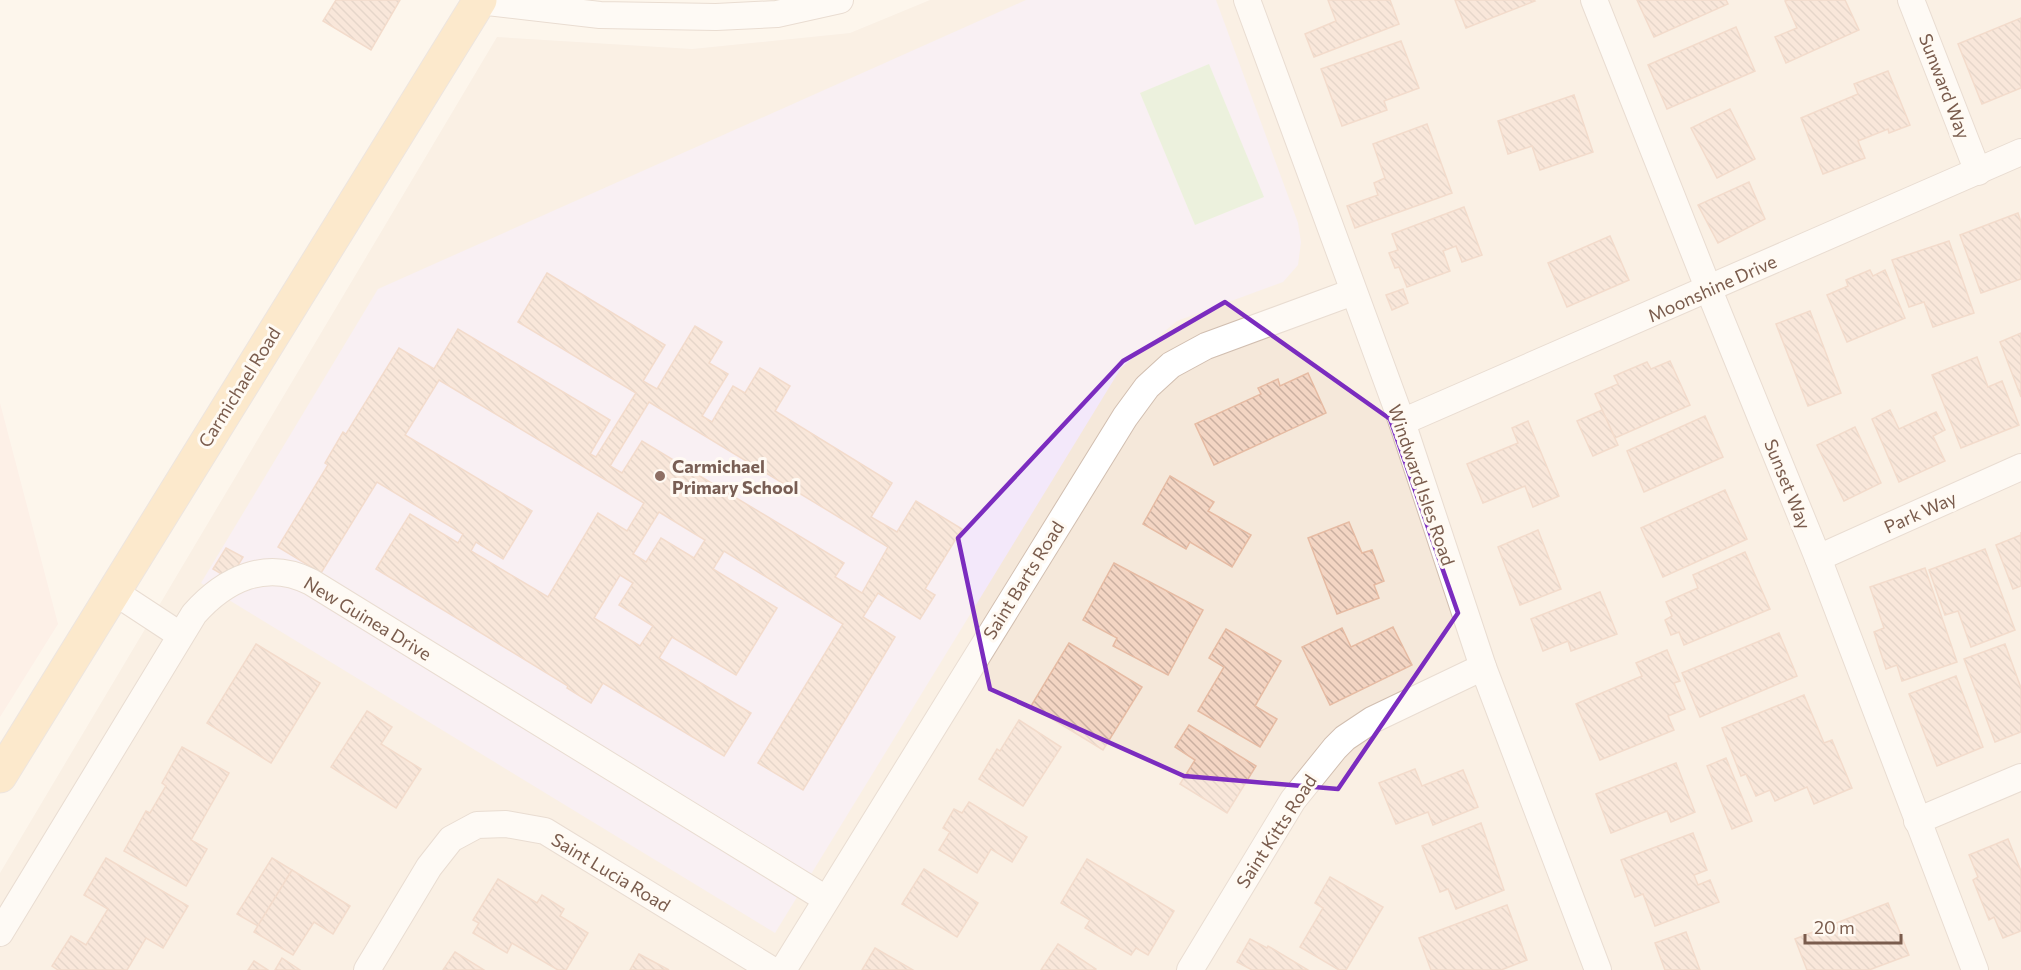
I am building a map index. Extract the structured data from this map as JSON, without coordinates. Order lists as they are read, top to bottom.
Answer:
{
  "streets": {
    "main road": ["Carmichael Road"],
    "street": [
      "Sunward Way",
      "Moonshine Drive",
      "Sunset Way",
      "Windward Isles Road",
      "Park Way",
      "Saint Barts Road",
      "New Guinea Drive",
      "Saint Kitts Road",
      "Saint Lucia Road"
    ]
  },
  "crossings": [
    ["Sunward Way", "Moonshine Drive"],
    ["Moonshine Drive", "Sunset Way"],
    ["Moonshine Drive", "Windward Isles Road"],
    ["Sunset Way", "Park Way"],
    ["Windward Isles Road", "Saint Barts Road"],
    ["Windward Isles Road", "Saint Kitts Road"],
    ["Saint Barts Road", "New Guinea Drive"]
  ],
  "places": ["Carmichael Primary School"],
  "scale_bar": "20 m"
}
